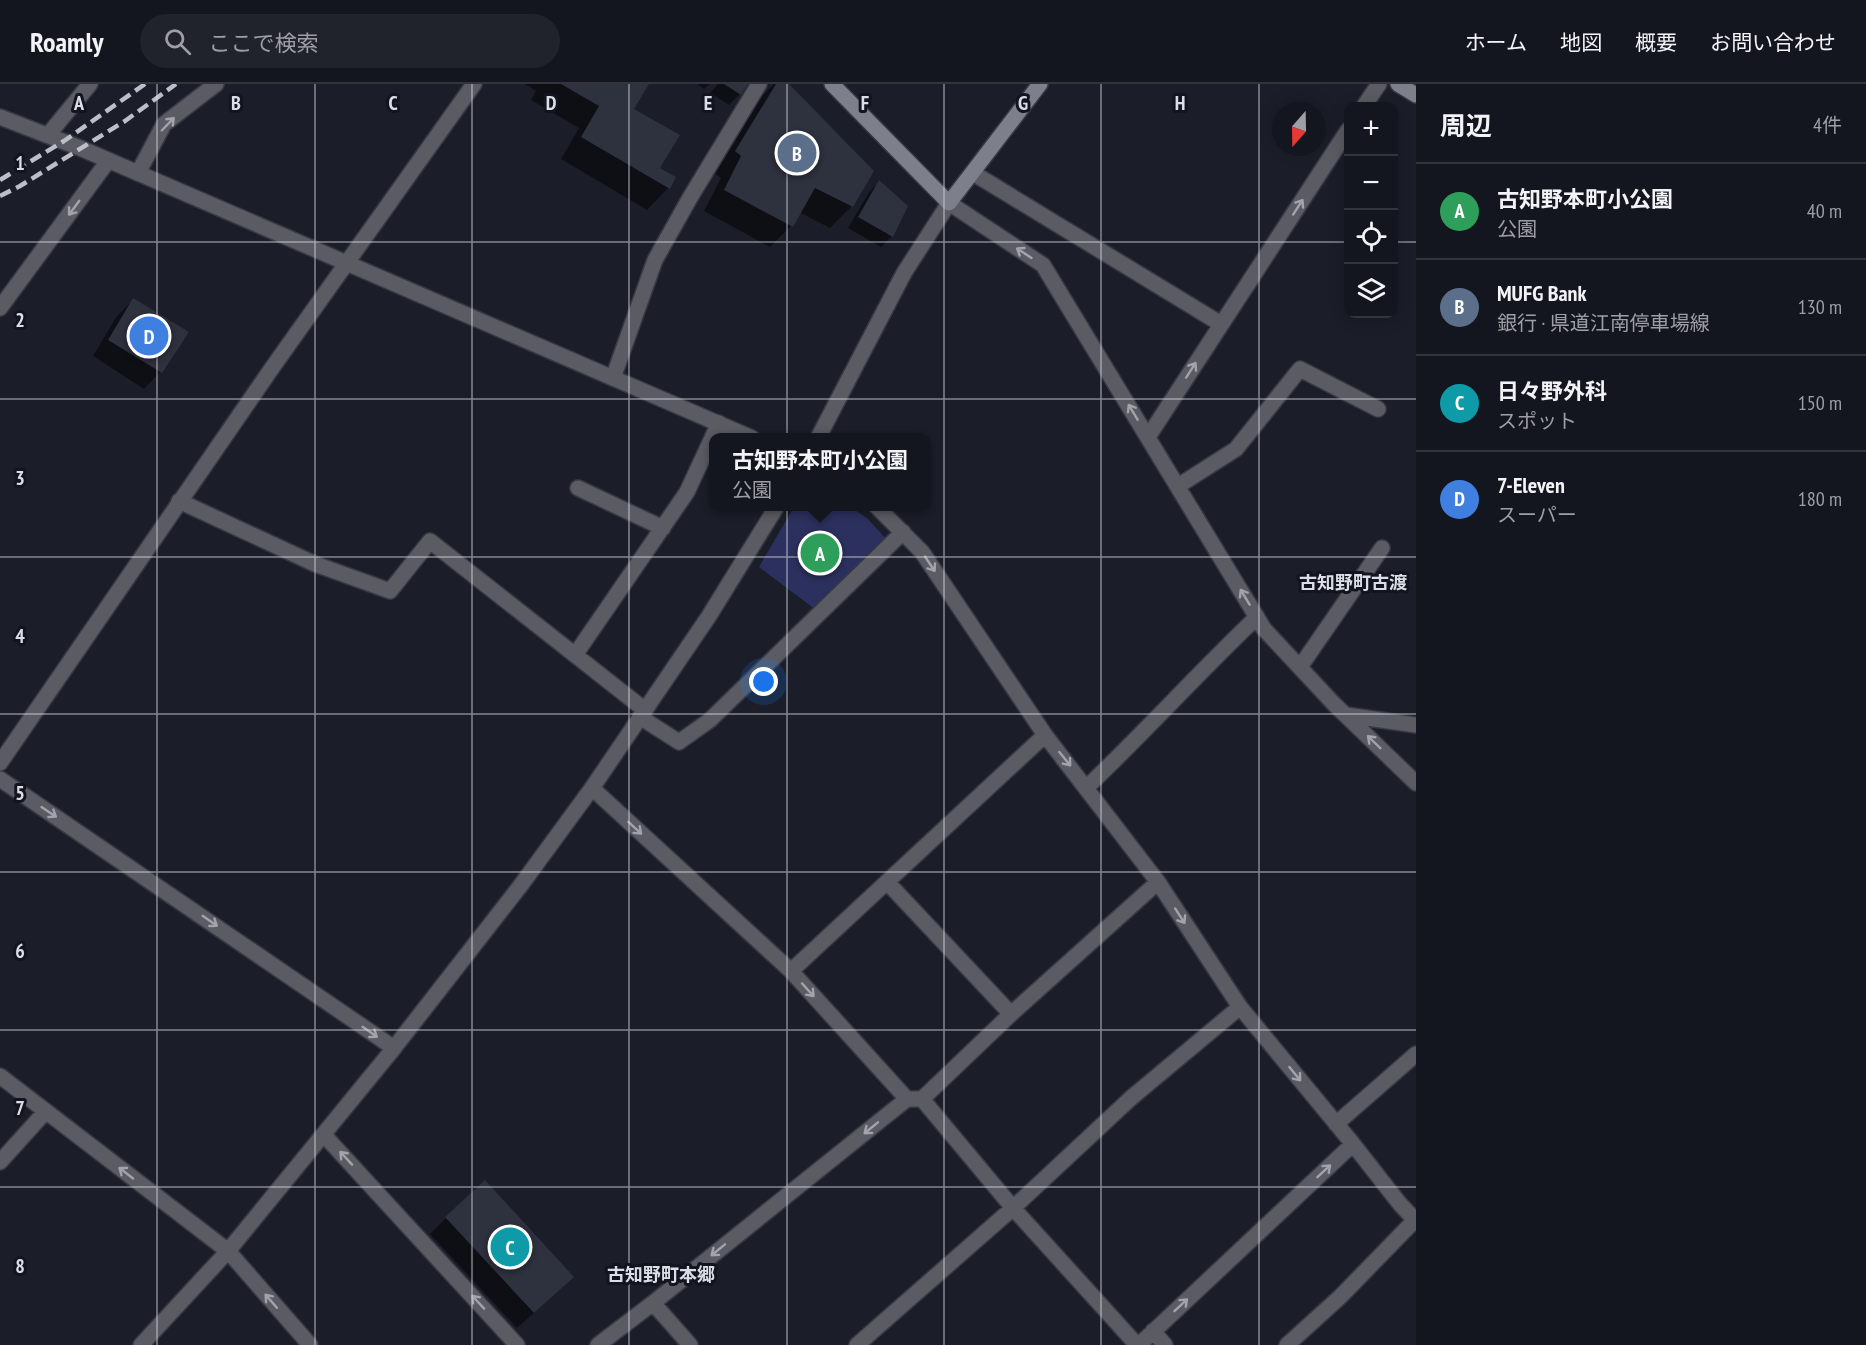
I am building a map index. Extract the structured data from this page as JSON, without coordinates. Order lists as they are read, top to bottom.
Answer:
{
  "districts": ["古知野町古渡", "古知野町本郷"],
  "north": "bottom",
  "page": {
    "header": "Roamly",
    "search": "ここで検索",
    "nav": [
      "ホーム",
      "地図",
      "概要",
      "お問い合わせ"
    ],
    "heading": ["周辺", "4件"],
    "map_buttons": ["+", "−"],
    "pins": [
      "B",
      "D",
      "A",
      "C"
    ],
    "list": [
      {
        "mark": "A",
        "name": "古知野本町小公園",
        "note": "公園",
        "value": "40 m"
      },
      {
        "mark": "B",
        "name": "MUFG Bank",
        "note": "銀行 · 県道江南停車場線",
        "value": "130 m"
      },
      {
        "mark": "C",
        "name": "日々野外科",
        "note": "スポット",
        "value": "150 m"
      },
      {
        "mark": "D",
        "name": "7-Eleven",
        "note": "スーパー",
        "value": "180 m"
      }
    ],
    "popup": ["古知野本町小公園", "公園"]
  },
  "grid": {
    "columns": [
      "A",
      "B",
      "C",
      "D",
      "E",
      "F",
      "G",
      "H"
    ],
    "rows": [
      "1",
      "2",
      "3",
      "4",
      "5",
      "6",
      "7",
      "8"
    ]
  }
}
